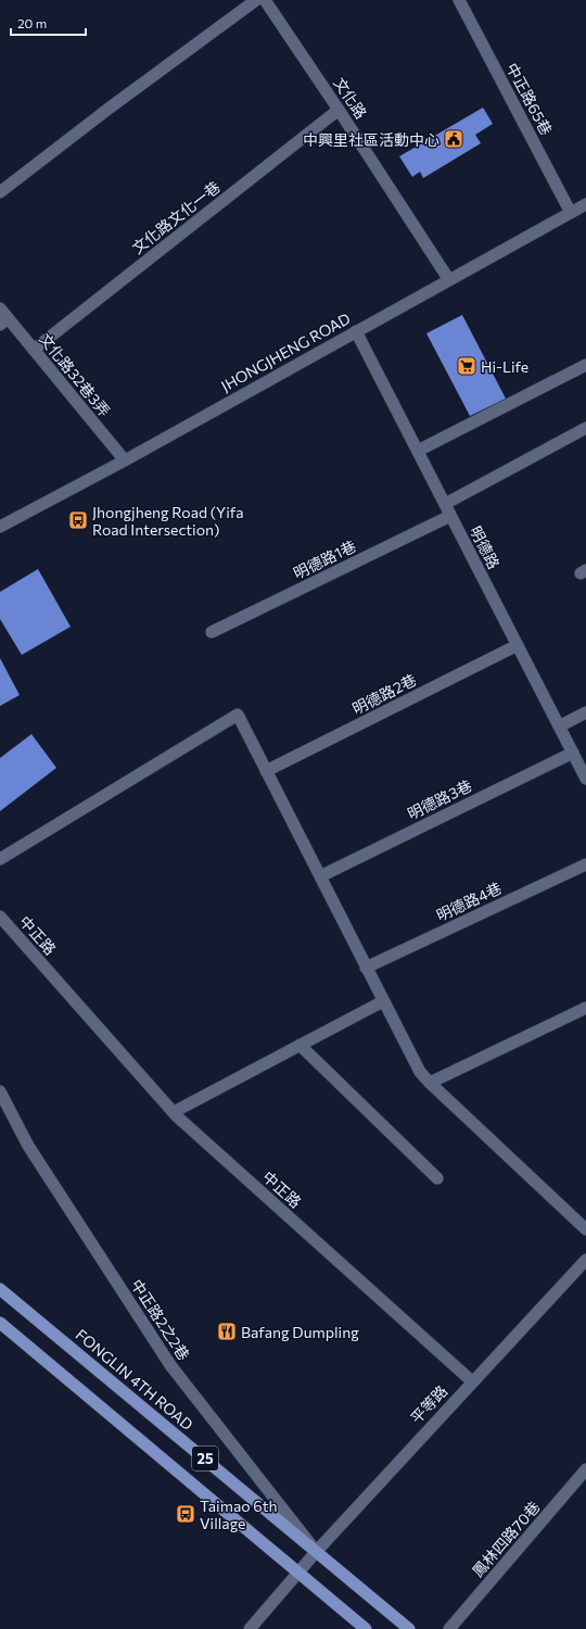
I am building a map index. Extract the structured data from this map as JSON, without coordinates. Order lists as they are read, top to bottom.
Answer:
{
  "streets": {
    "main road": ["FONGLIN 4TH ROAD", "25"],
    "street": [
      "文化路",
      "中正路65巷",
      "文化路文化一巷",
      "JHONGJHENG ROAD",
      "文化路32巷3弄",
      "明德路",
      "明德路1巷",
      "明德路2巷",
      "明德路3巷",
      "明德路4巷",
      "中正路",
      "中正路2之2巷",
      "平等路",
      "鳳林四路70巷"
    ]
  },
  "crossings": [
    ["文化路", "文化路文化一巷"],
    ["文化路", "JHONGJHENG ROAD"],
    ["中正路65巷", "JHONGJHENG ROAD"],
    ["文化路文化一巷", "文化路32巷3弄"],
    ["JHONGJHENG ROAD", "文化路32巷3弄"],
    ["JHONGJHENG ROAD", "明德路"],
    ["明德路", "明德路1巷"],
    ["明德路", "明德路2巷"],
    ["明德路", "明德路3巷"],
    ["中正路", "平等路"],
    ["中正路2之2巷", "FONGLIN 4TH ROAD"],
    ["中正路2之2巷", "平等路"],
    ["FONGLIN 4TH ROAD", "平等路"],
    ["平等路", "25"]
  ],
  "places": {
    "public building": ["中興里社區活動中心"],
    "supermarket": ["Hi-Life"],
    "bus stop": ["Jhongjheng Road (Yifa Road Intersection)", "Taimao 6th Village"],
    "restaurant": ["Bafang Dumpling"]
  },
  "scale_bar": "20 m"
}
